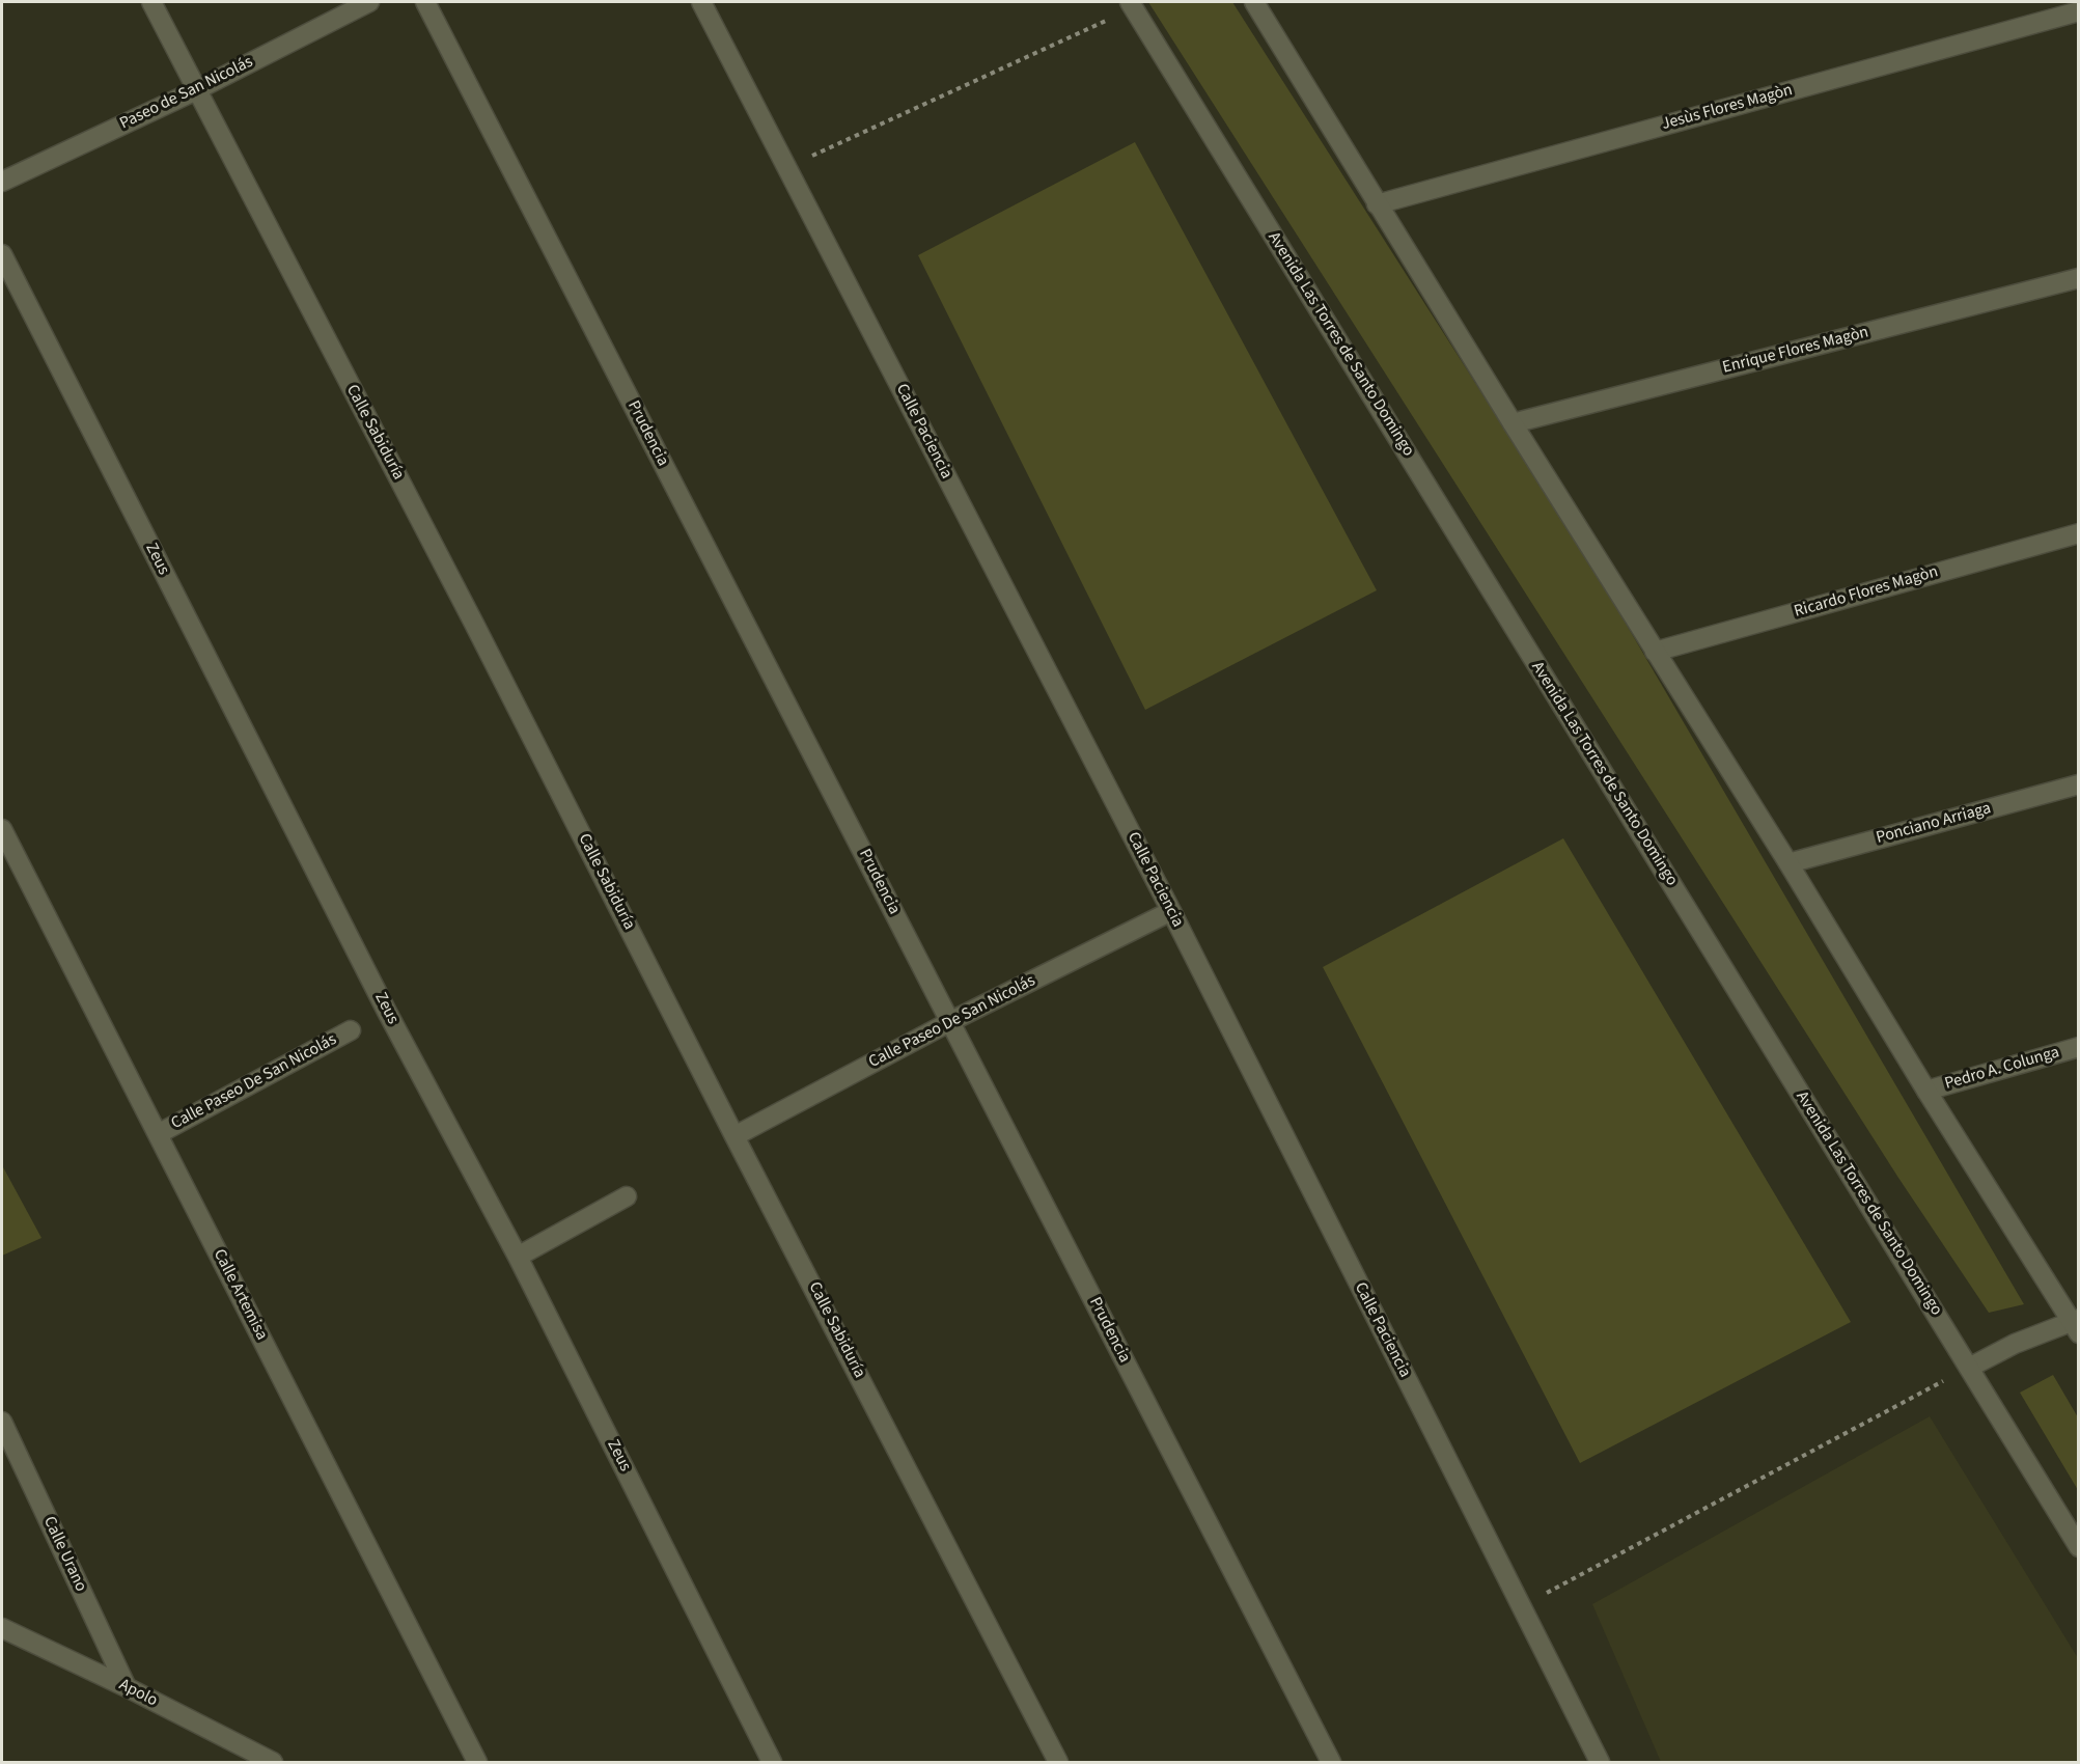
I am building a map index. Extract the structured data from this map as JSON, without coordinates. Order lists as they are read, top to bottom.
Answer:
{
  "streets": {
    "street": [
      "Paseo de San Nicolás",
      "Jesùs Flores Magòn",
      "Avenida Las Torres de Santo Domingo",
      "Enrique Flores Magòn",
      "Calle Paciencia",
      "Calle Sabiduría",
      "Prudencia",
      "Zeus",
      "Ricardo Flores Magòn",
      "Ponciano Arriaga",
      "Calle Paseo De San Nicolás",
      "Pedro A. Colunga",
      "Calle Artemisa",
      "Calle Urano",
      "Apolo"
    ]
  },
  "crossings": [
    ["Paseo de San Nicolás", "Calle Sabiduría"],
    ["Calle Paciencia", "Calle Paseo De San Nicolás"],
    ["Calle Sabiduría", "Calle Paseo De San Nicolás"],
    ["Prudencia", "Calle Paseo De San Nicolás"],
    ["Calle Paseo De San Nicolás", "Calle Artemisa"],
    ["Calle Urano", "Apolo"]
  ]
}
